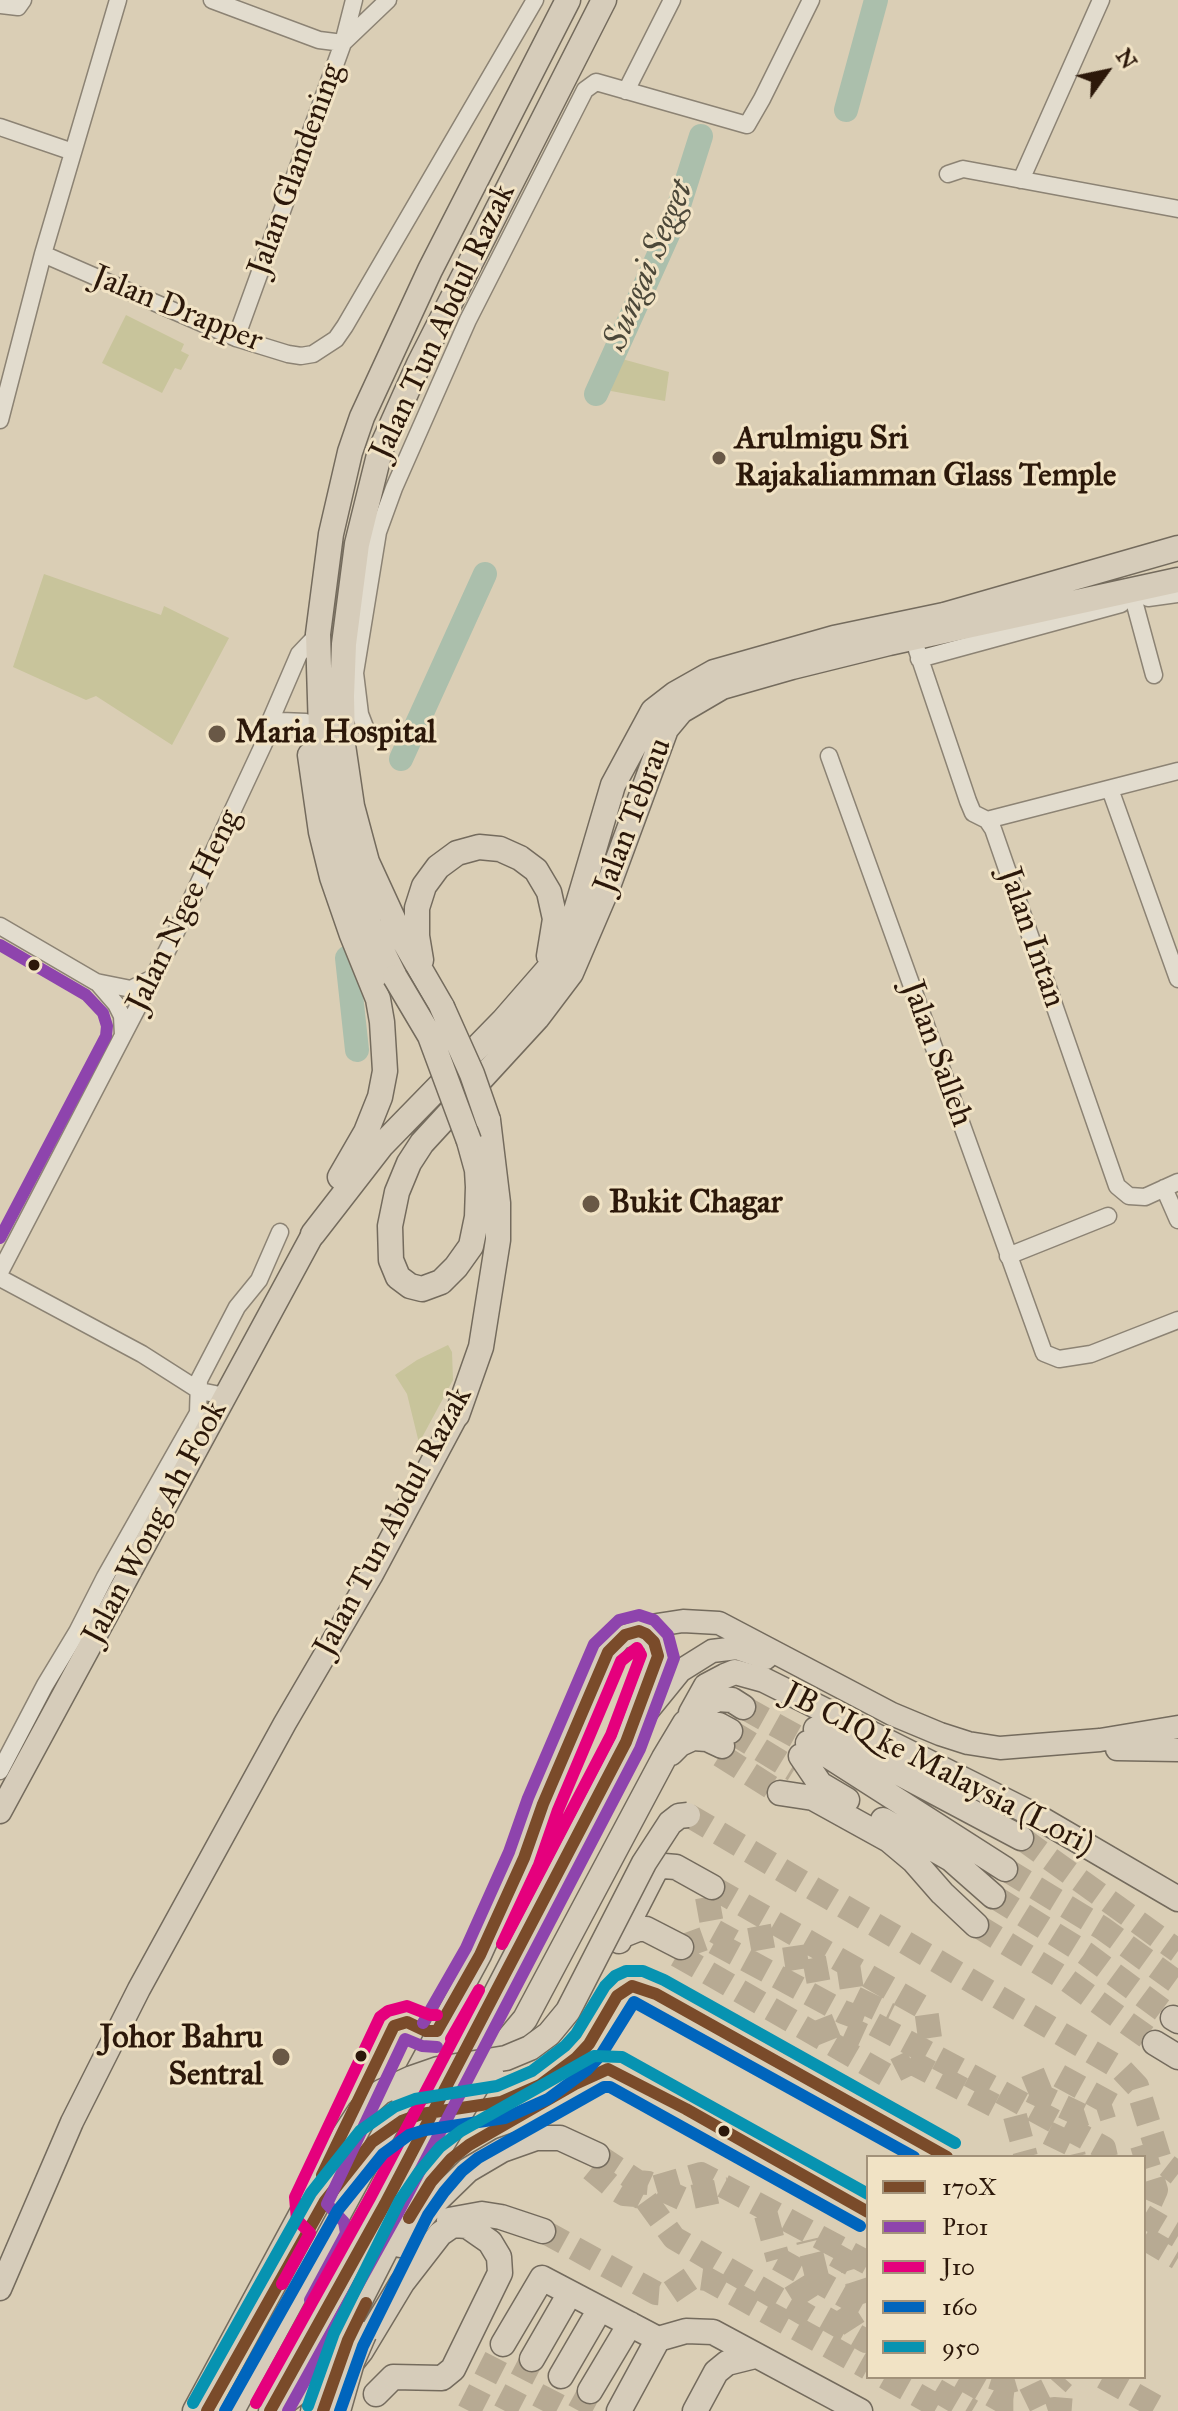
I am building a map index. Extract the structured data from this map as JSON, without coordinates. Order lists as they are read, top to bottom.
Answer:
{
  "streets": {
    "highway": ["Jalan Tun Abdul Razak", "Jalan Tebrau", "JB CIQ ke Malaysia (Lori)"],
    "main road": ["Jalan Wong Ah Fook"],
    "street": [
      "Jalan Glandening",
      "Jalan Drapper",
      "Jalan Ngee Heng",
      "Jalan Intan",
      "Jalan Salleh"
    ]
  },
  "crossings": [
    ["Jalan Glandening", "Jalan Drapper"],
    ["Jalan Tun Abdul Razak", "Jalan Tebrau"],
    ["Jalan Tun Abdul Razak", "Jalan Ngee Heng"],
    ["Jalan Tebrau", "Jalan Wong Ah Fook"]
  ],
  "water": ["Sungai Segget"],
  "places": [
    "Arulmigu Sri Rajakaliamman Glass Temple",
    "Maria Hospital",
    "Bukit Chagar",
    "Johor Bahru Sentral"
  ],
  "lines": [
    "transit line P101",
    "transit line 170X",
    "transit line J10",
    "transit line 950",
    "transit line 160"
  ],
  "legend": [
    "170X",
    "P101",
    "J10",
    "160",
    "950"
  ],
  "north": "top right"
}
